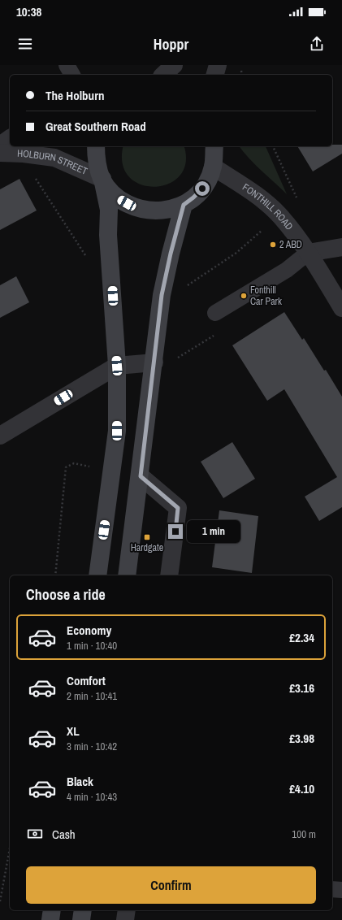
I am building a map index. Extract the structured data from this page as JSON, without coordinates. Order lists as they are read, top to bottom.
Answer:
{
  "streets": {
    "street": ["HOLBURN STREET", "FONTHILL ROAD"]
  },
  "places": {
    "other": ["2 ABD", "Fonthill Car Park"],
    "transit": ["Hardgate"]
  },
  "page": {
    "status": "10:38",
    "header": "Hoppr",
    "banner": ["The Holburn", "Great Southern Road"],
    "bubble": "1 min",
    "heading": "Choose a ride",
    "list": [
      {
        "name": "Economy",
        "note": "1 min · 10:40",
        "value": "£2.34"
      },
      {
        "name": "Comfort",
        "note": "2 min · 10:41",
        "value": "£3.16"
      },
      {
        "name": "XL",
        "note": "3 min · 10:42",
        "value": "£3.98"
      },
      {
        "name": "Black",
        "note": "4 min · 10:43",
        "value": "£4.10"
      }
    ],
    "pay": ["Cash", "100 m"],
    "buttons": "Confirm"
  }
}
